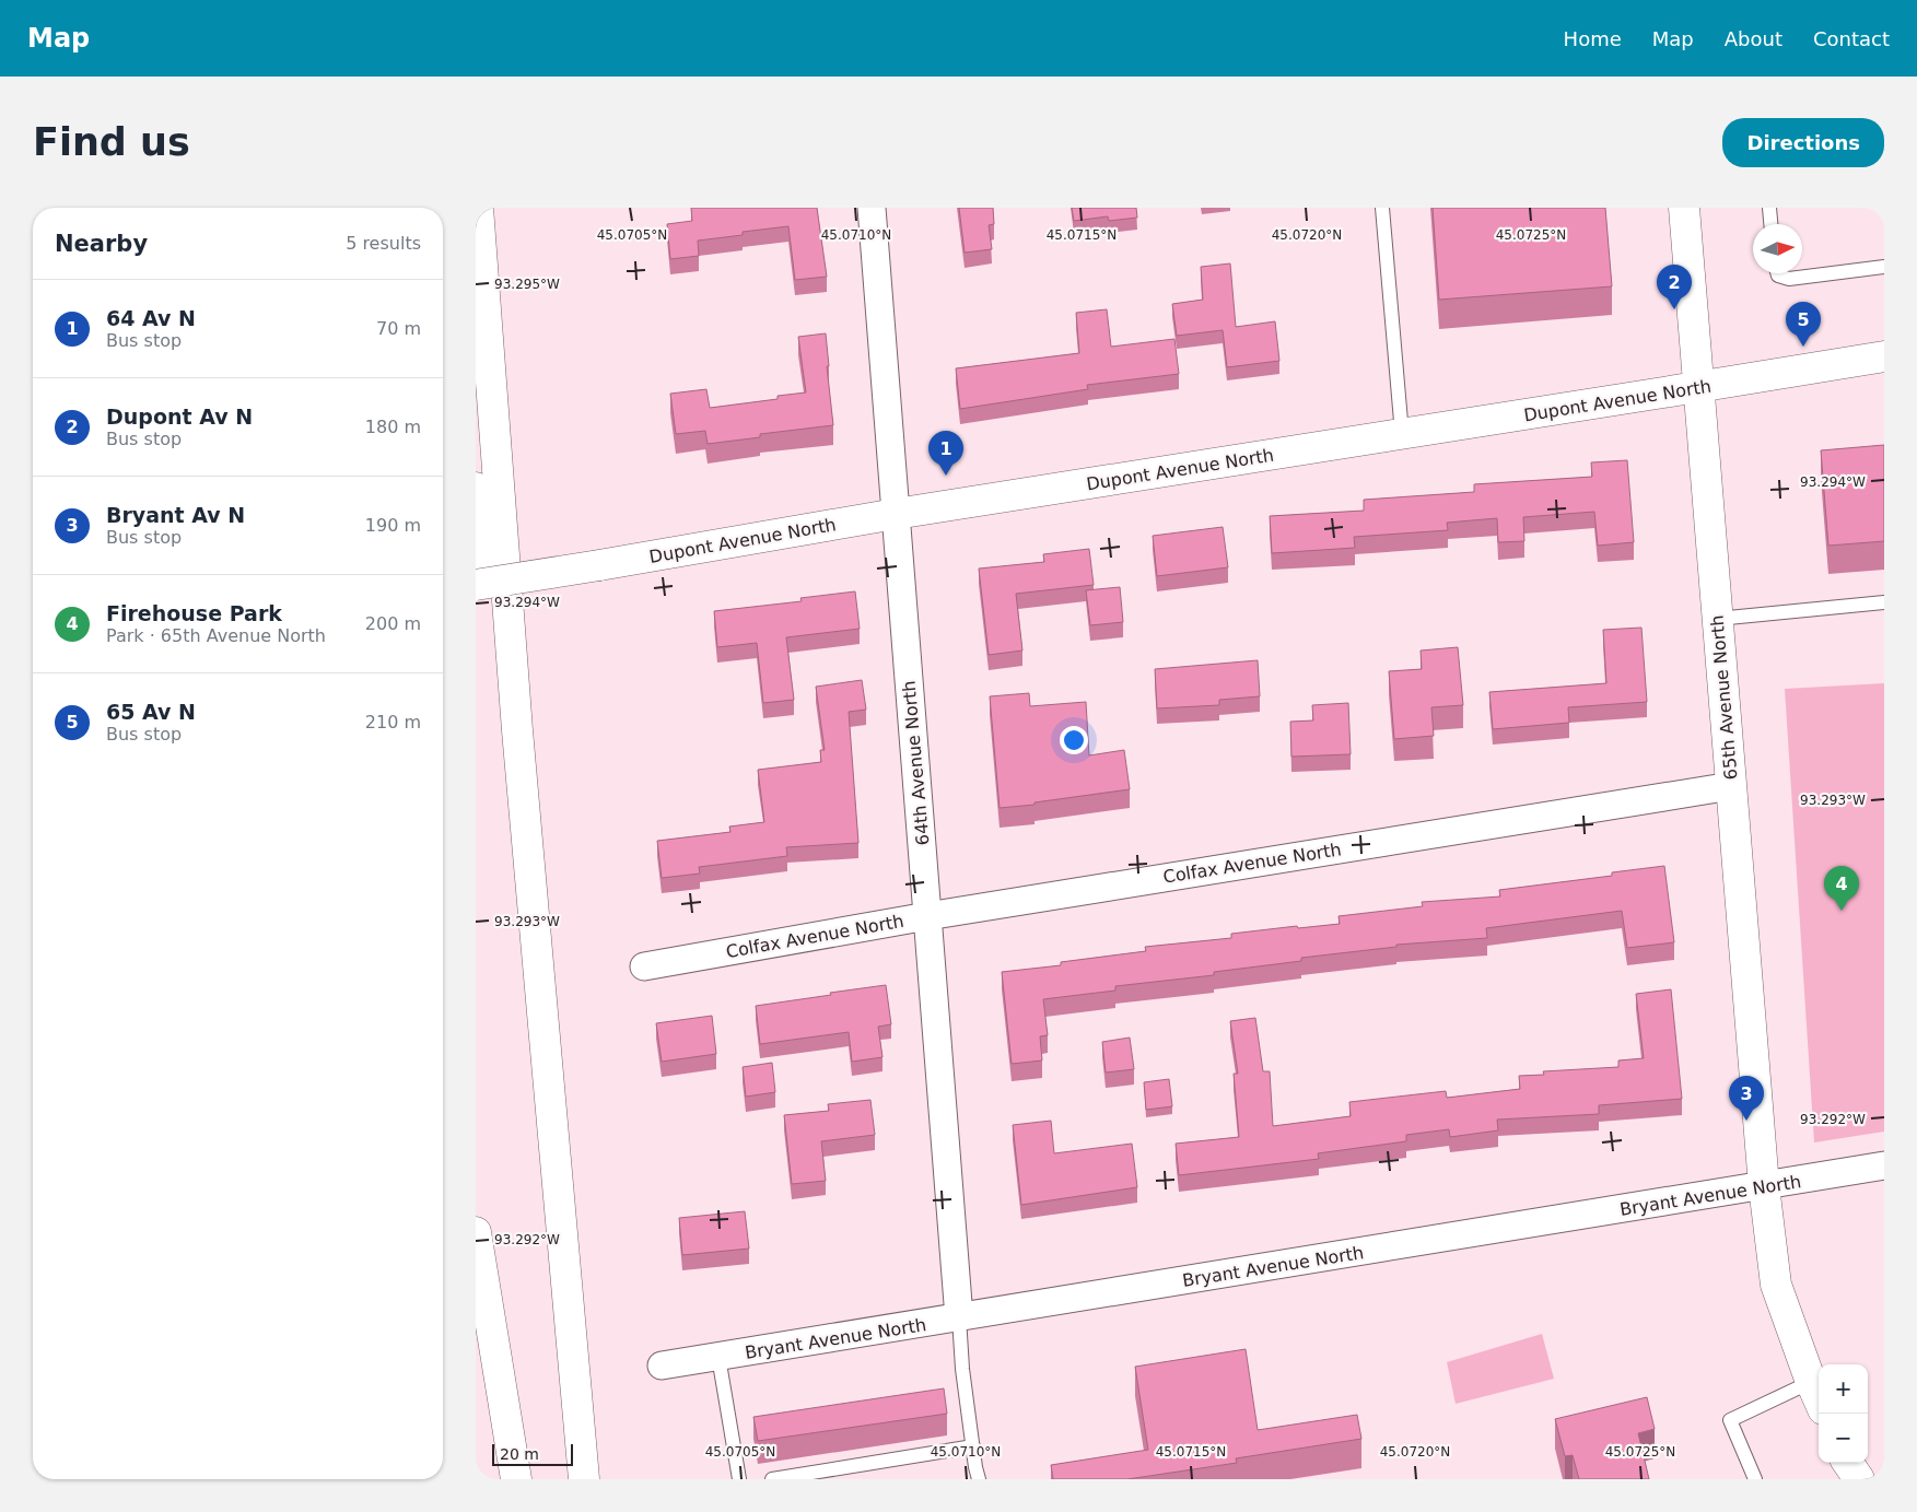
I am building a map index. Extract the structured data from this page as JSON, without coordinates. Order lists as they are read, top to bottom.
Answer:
{
  "streets": {
    "main road": ["Dupont Avenue North", "65th Avenue North"],
    "street": ["64th Avenue North", "Colfax Avenue North", "Bryant Avenue North"]
  },
  "crossings": [
    ["Dupont Avenue North", "65th Avenue North"],
    ["Dupont Avenue North", "64th Avenue North"],
    ["65th Avenue North", "Colfax Avenue North"],
    ["65th Avenue North", "Bryant Avenue North"],
    ["64th Avenue North", "Colfax Avenue North"],
    ["64th Avenue North", "Bryant Avenue North"]
  ],
  "scale_bar": "20 m",
  "north": "right",
  "page": {
    "header": "Map",
    "nav": [
      "Home",
      "Map",
      "About",
      "Contact"
    ],
    "buttons": "Directions",
    "title": "Find us",
    "heading": ["Nearby", "5 results"],
    "pins": [
      "2",
      "5",
      "1",
      "4",
      "3"
    ],
    "list": [
      {
        "mark": "1",
        "name": "64 Av N",
        "note": "Bus stop",
        "value": "70 m"
      },
      {
        "mark": "2",
        "name": "Dupont Av N",
        "note": "Bus stop",
        "value": "180 m"
      },
      {
        "mark": "3",
        "name": "Bryant Av N",
        "note": "Bus stop",
        "value": "190 m"
      },
      {
        "mark": "4",
        "name": "Firehouse Park",
        "note": "Park · 65th Avenue North",
        "value": "200 m"
      },
      {
        "mark": "5",
        "name": "65 Av N",
        "note": "Bus stop",
        "value": "210 m"
      }
    ],
    "map_buttons": ["+", "−"],
    "scale": "20 m"
  },
  "coordinates": [
    "45.0705°N",
    "45.0710°N",
    "45.0715°N",
    "45.0720°N",
    "45.0725°N",
    "93.295°W",
    "93.294°W",
    "93.293°W",
    "93.292°W"
  ]
}
